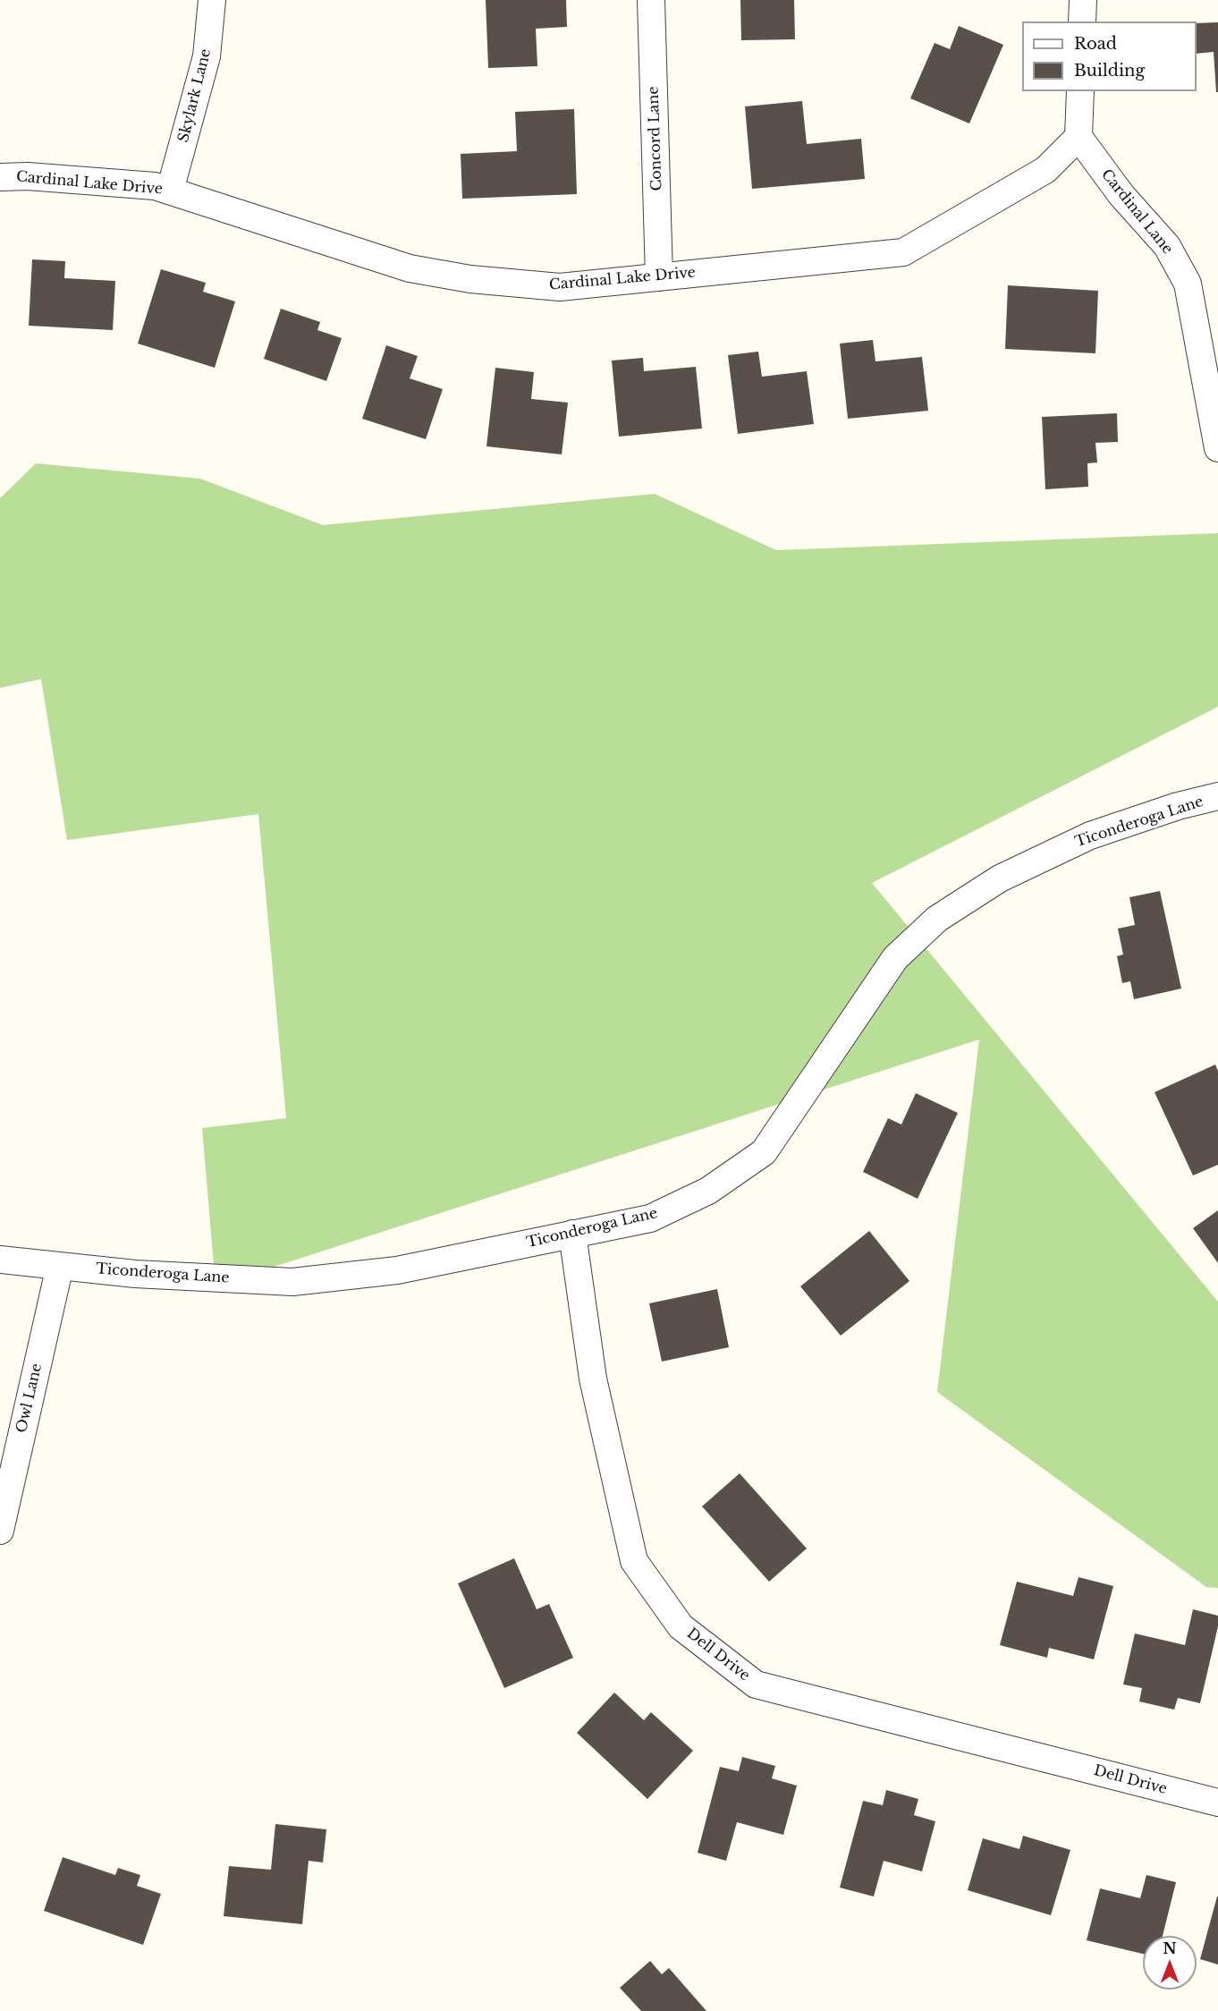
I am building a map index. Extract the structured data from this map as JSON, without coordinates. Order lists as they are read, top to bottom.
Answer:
{
  "streets": {
    "street": [
      "Skylark Lane",
      "Concord Lane",
      "Cardinal Lake Drive",
      "Cardinal Lane",
      "Ticonderoga Lane",
      "Owl Lane",
      "Dell Drive"
    ]
  },
  "crossings": [
    ["Skylark Lane", "Cardinal Lake Drive"],
    ["Concord Lane", "Cardinal Lake Drive"],
    ["Cardinal Lake Drive", "Cardinal Lane"],
    ["Ticonderoga Lane", "Owl Lane"],
    ["Ticonderoga Lane", "Dell Drive"]
  ],
  "legend": ["Road", "Building"],
  "north": "top"
}
